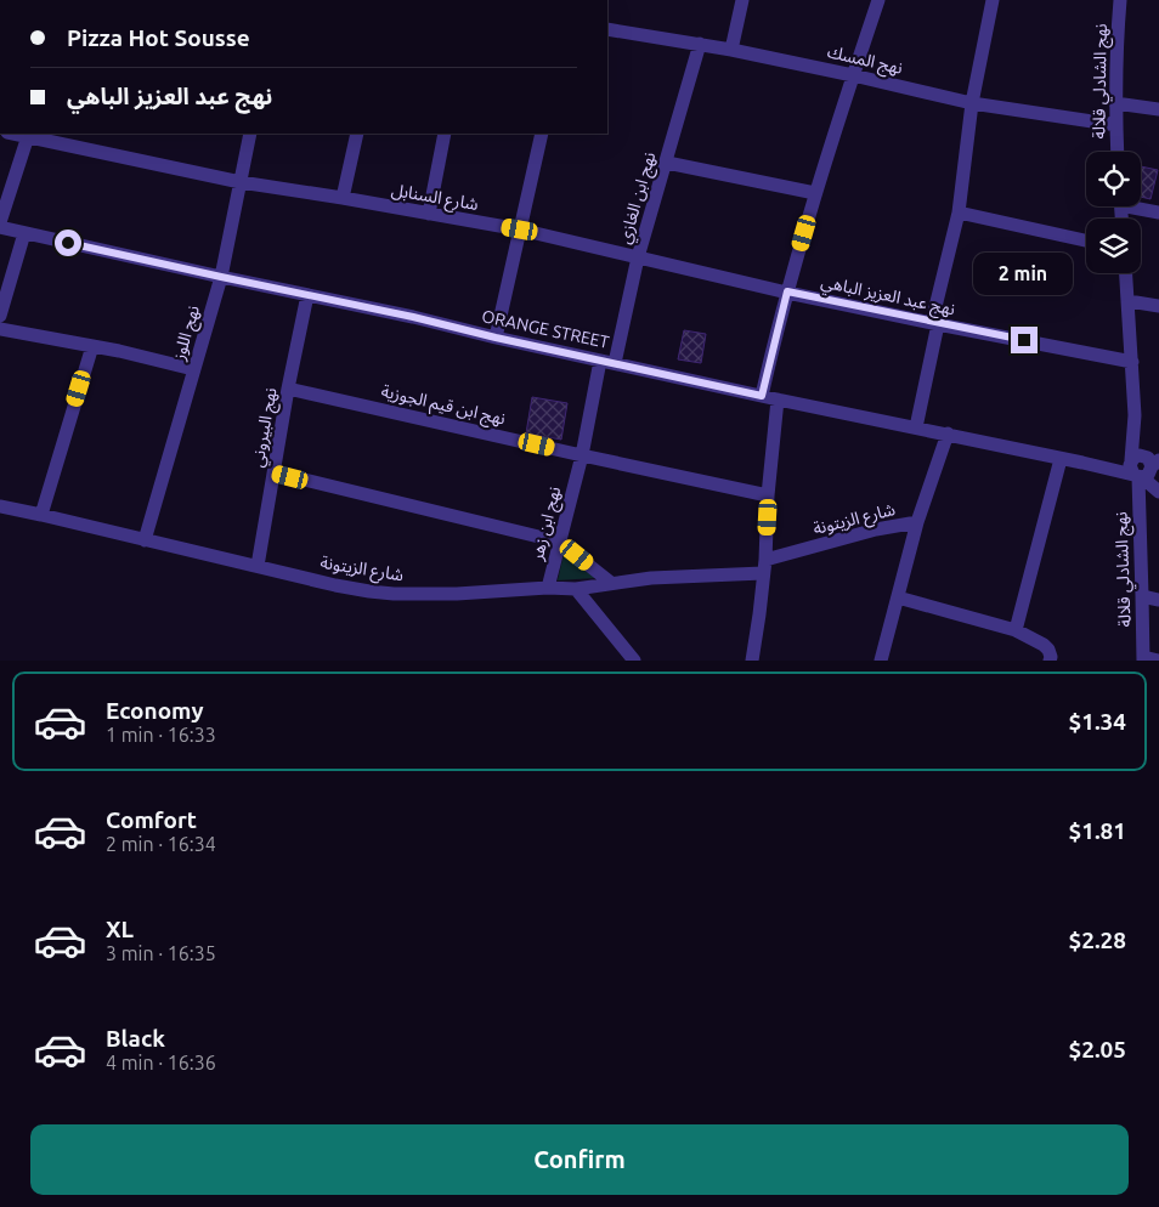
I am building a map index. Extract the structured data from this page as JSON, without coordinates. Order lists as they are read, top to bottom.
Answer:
{
  "streets": {
    "street": [
      "نهج المسك",
      "نهج الشادلي قلالة",
      "شارع السنابل",
      "نهج ابن الغازي",
      "نهج عبد العزيز الباهي",
      "ORANGE STREET",
      "نهج اللوز",
      "نهج ابن قيم الجوزية",
      "نهج البيروني",
      "شارع الزيتونة",
      "نهج ابن زهر"
    ]
  },
  "crossings": [
    ["نهج المسك", "نهج الشادلي قلالة"],
    ["نهج المسك", "نهج ابن الغازي"],
    ["نهج الشادلي قلالة", "نهج عبد العزيز الباهي"],
    ["نهج الشادلي قلالة", "ORANGE STREET"],
    ["شارع السنابل", "نهج ابن الغازي"],
    ["شارع السنابل", "نهج عبد العزيز الباهي"],
    ["شارع السنابل", "نهج اللوز"],
    ["نهج ابن الغازي", "نهج عبد العزيز الباهي"],
    ["نهج ابن الغازي", "ORANGE STREET"],
    ["ORANGE STREET", "نهج اللوز"],
    ["ORANGE STREET", "نهج البيروني"],
    ["ORANGE STREET", "نهج ابن زهر"],
    ["نهج اللوز", "شارع الزيتونة"],
    ["نهج ابن قيم الجوزية", "نهج البيروني"],
    ["نهج ابن قيم الجوزية", "نهج ابن زهر"],
    ["نهج البيروني", "شارع الزيتونة"],
    ["شارع الزيتونة", "نهج ابن زهر"]
  ],
  "page": {
    "banner": ["Pizza Hot Sousse", "نهج عبد العزيز الباهي"],
    "bubble": "2 min",
    "list": [
      {
        "name": "Economy",
        "note": "1 min · 16:33",
        "value": "$1.34"
      },
      {
        "name": "Comfort",
        "note": "2 min · 16:34",
        "value": "$1.81"
      },
      {
        "name": "XL",
        "note": "3 min · 16:35",
        "value": "$2.28"
      },
      {
        "name": "Black",
        "note": "4 min · 16:36",
        "value": "$2.05"
      }
    ],
    "buttons": "Confirm"
  }
}
